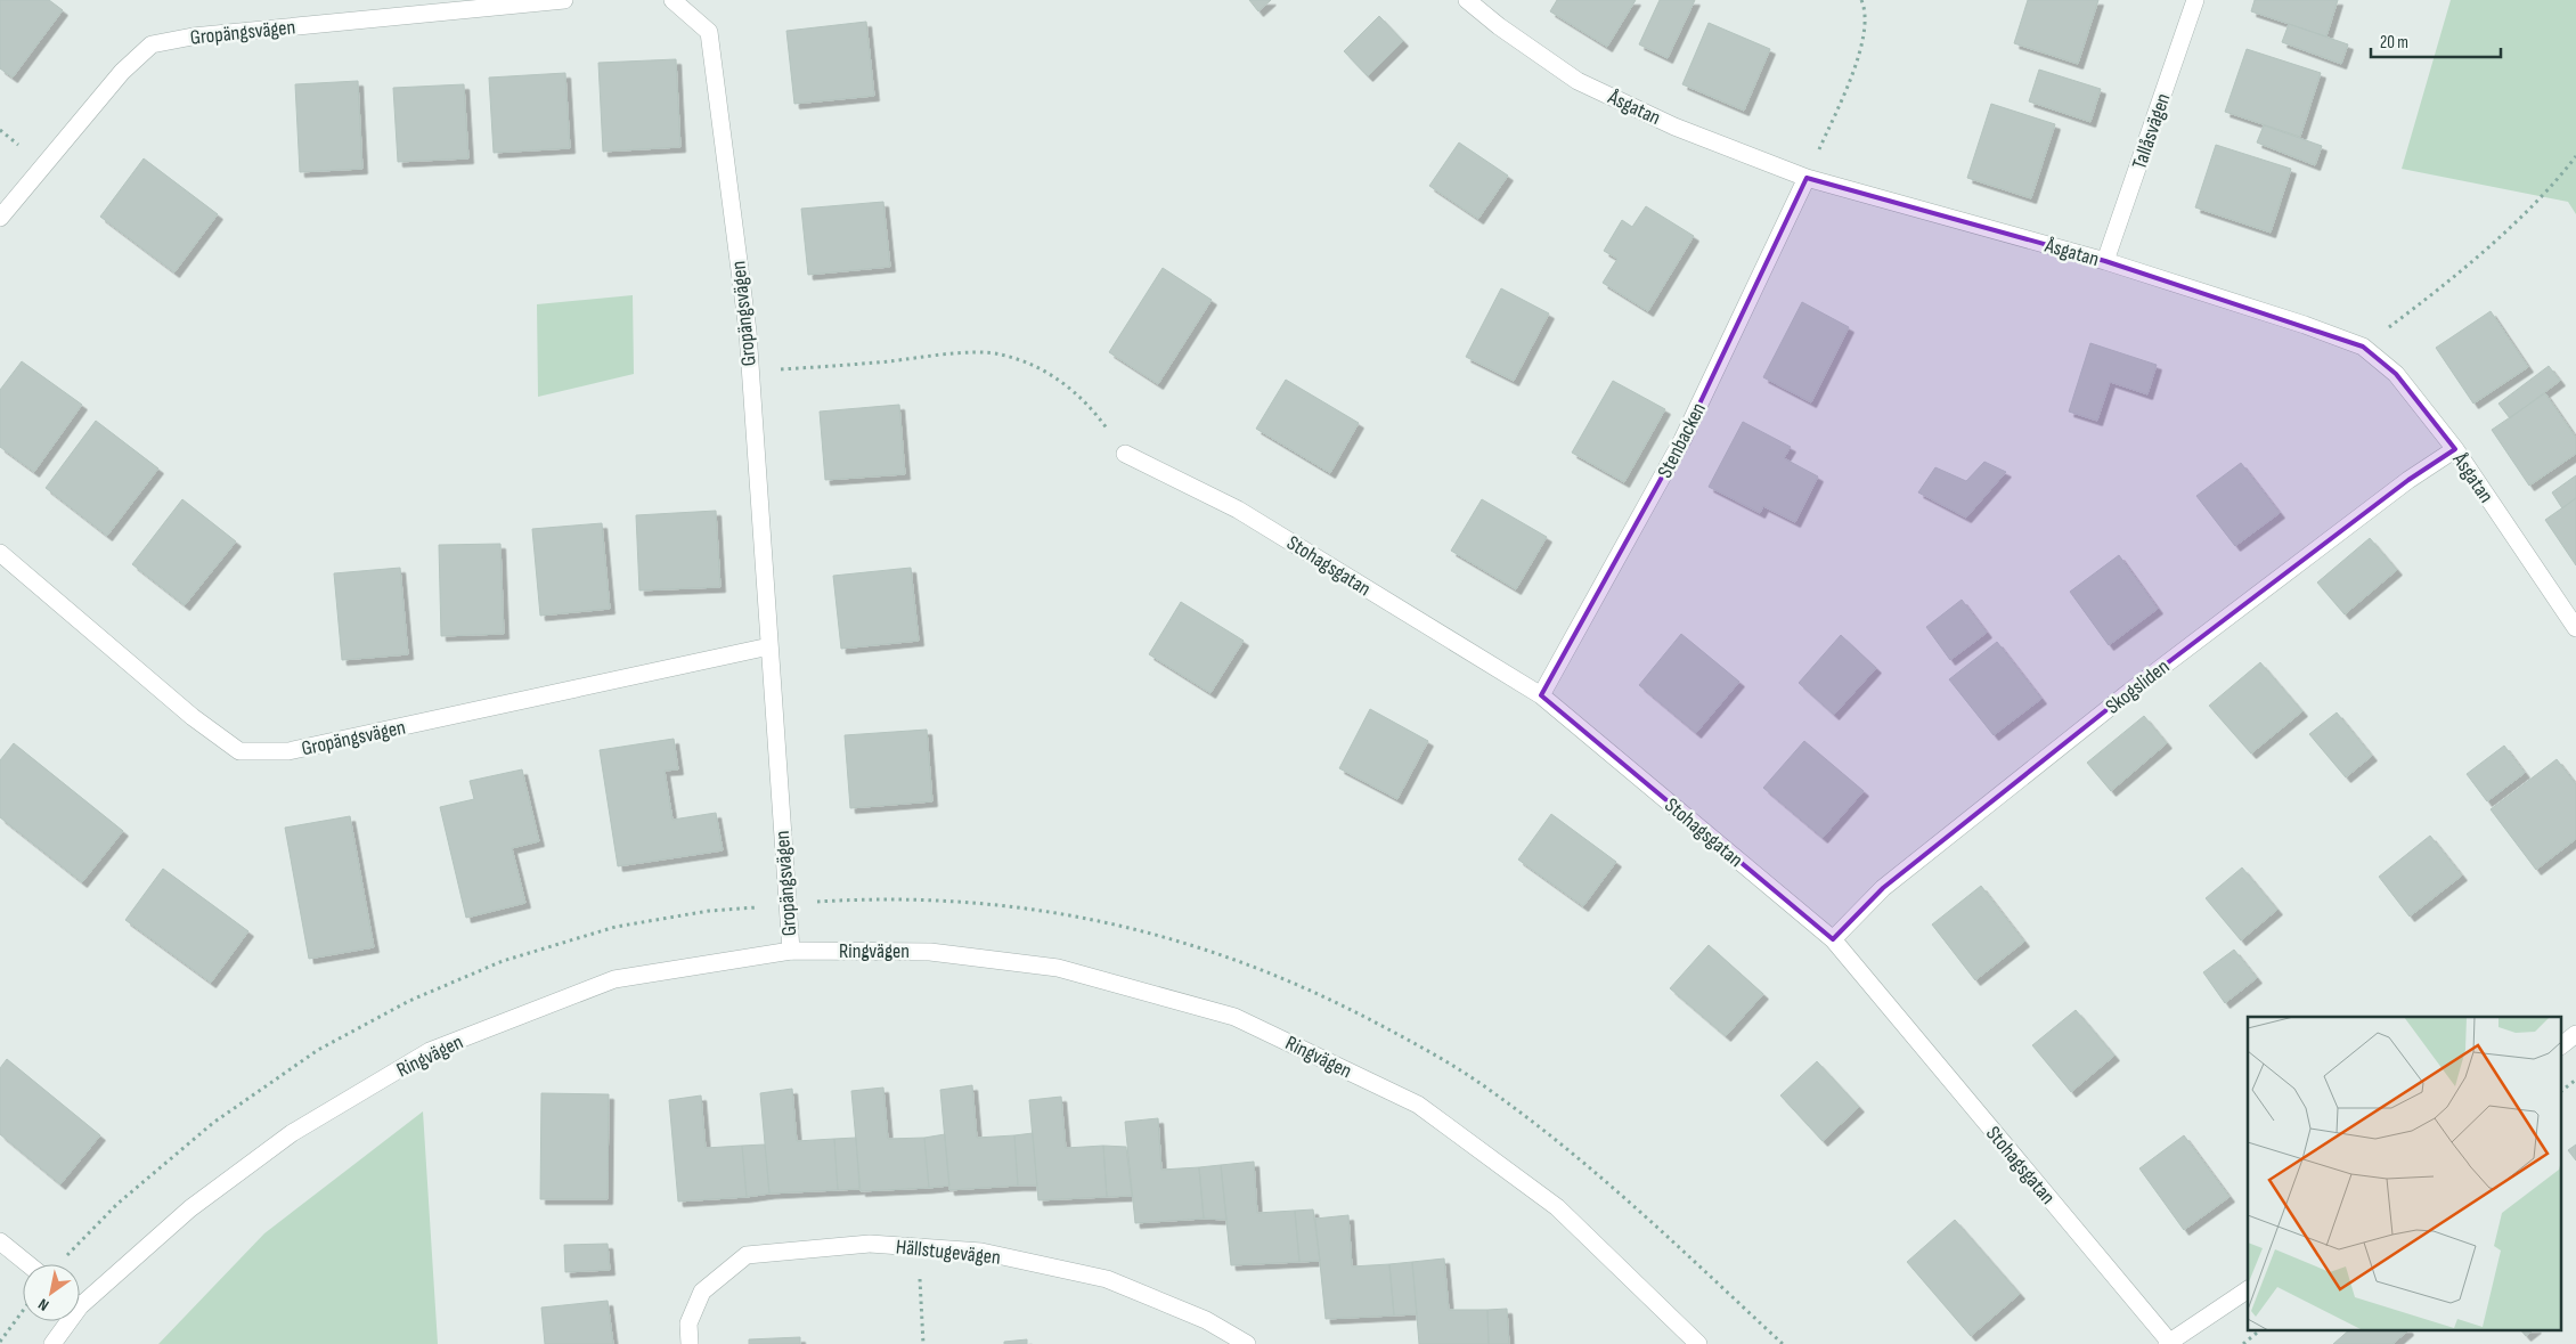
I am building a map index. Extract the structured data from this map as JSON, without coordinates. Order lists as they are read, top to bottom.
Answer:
{
  "streets": {
    "street": [
      "Gropängsvägen",
      "Åsgatan",
      "Tallåsvägen",
      "Stenbacken",
      "Stohagsgatan",
      "Skogsliden",
      "Ringvägen",
      "Hällstugevägen"
    ]
  },
  "crossings": [
    ["Gropängsvägen", "Ringvägen"],
    ["Åsgatan", "Tallåsvägen"],
    ["Åsgatan", "Stenbacken"],
    ["Åsgatan", "Skogsliden"],
    ["Stenbacken", "Stohagsgatan"],
    ["Stohagsgatan", "Skogsliden"]
  ],
  "scale_bar": "20 m",
  "north": "bottom left"
}
